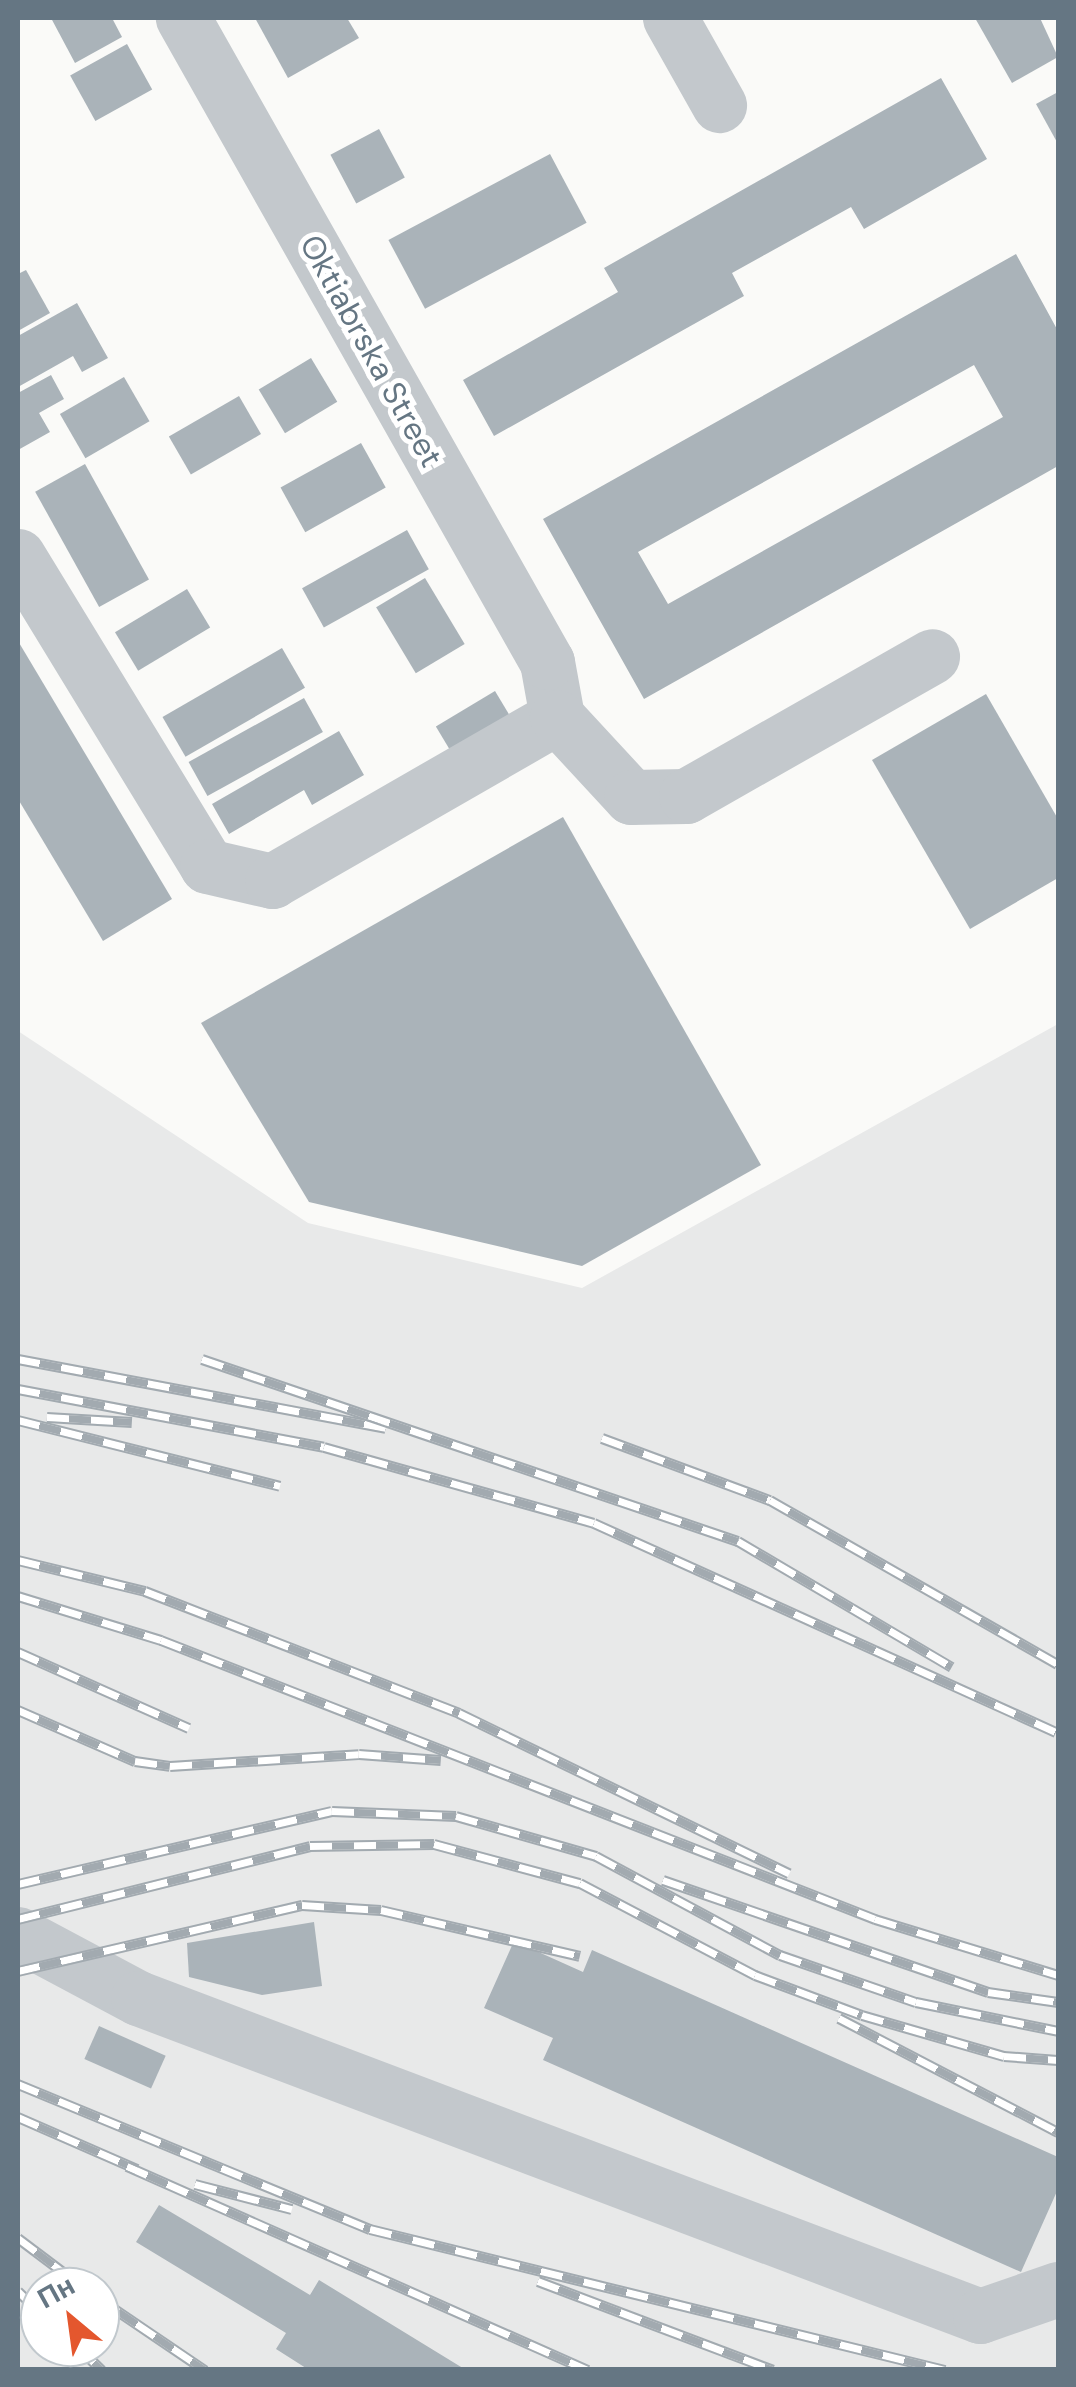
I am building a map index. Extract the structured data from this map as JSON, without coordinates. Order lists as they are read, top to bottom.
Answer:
{
  "streets": {
    "street": ["Oktiabrska Street"]
  },
  "north": "top left"
}
